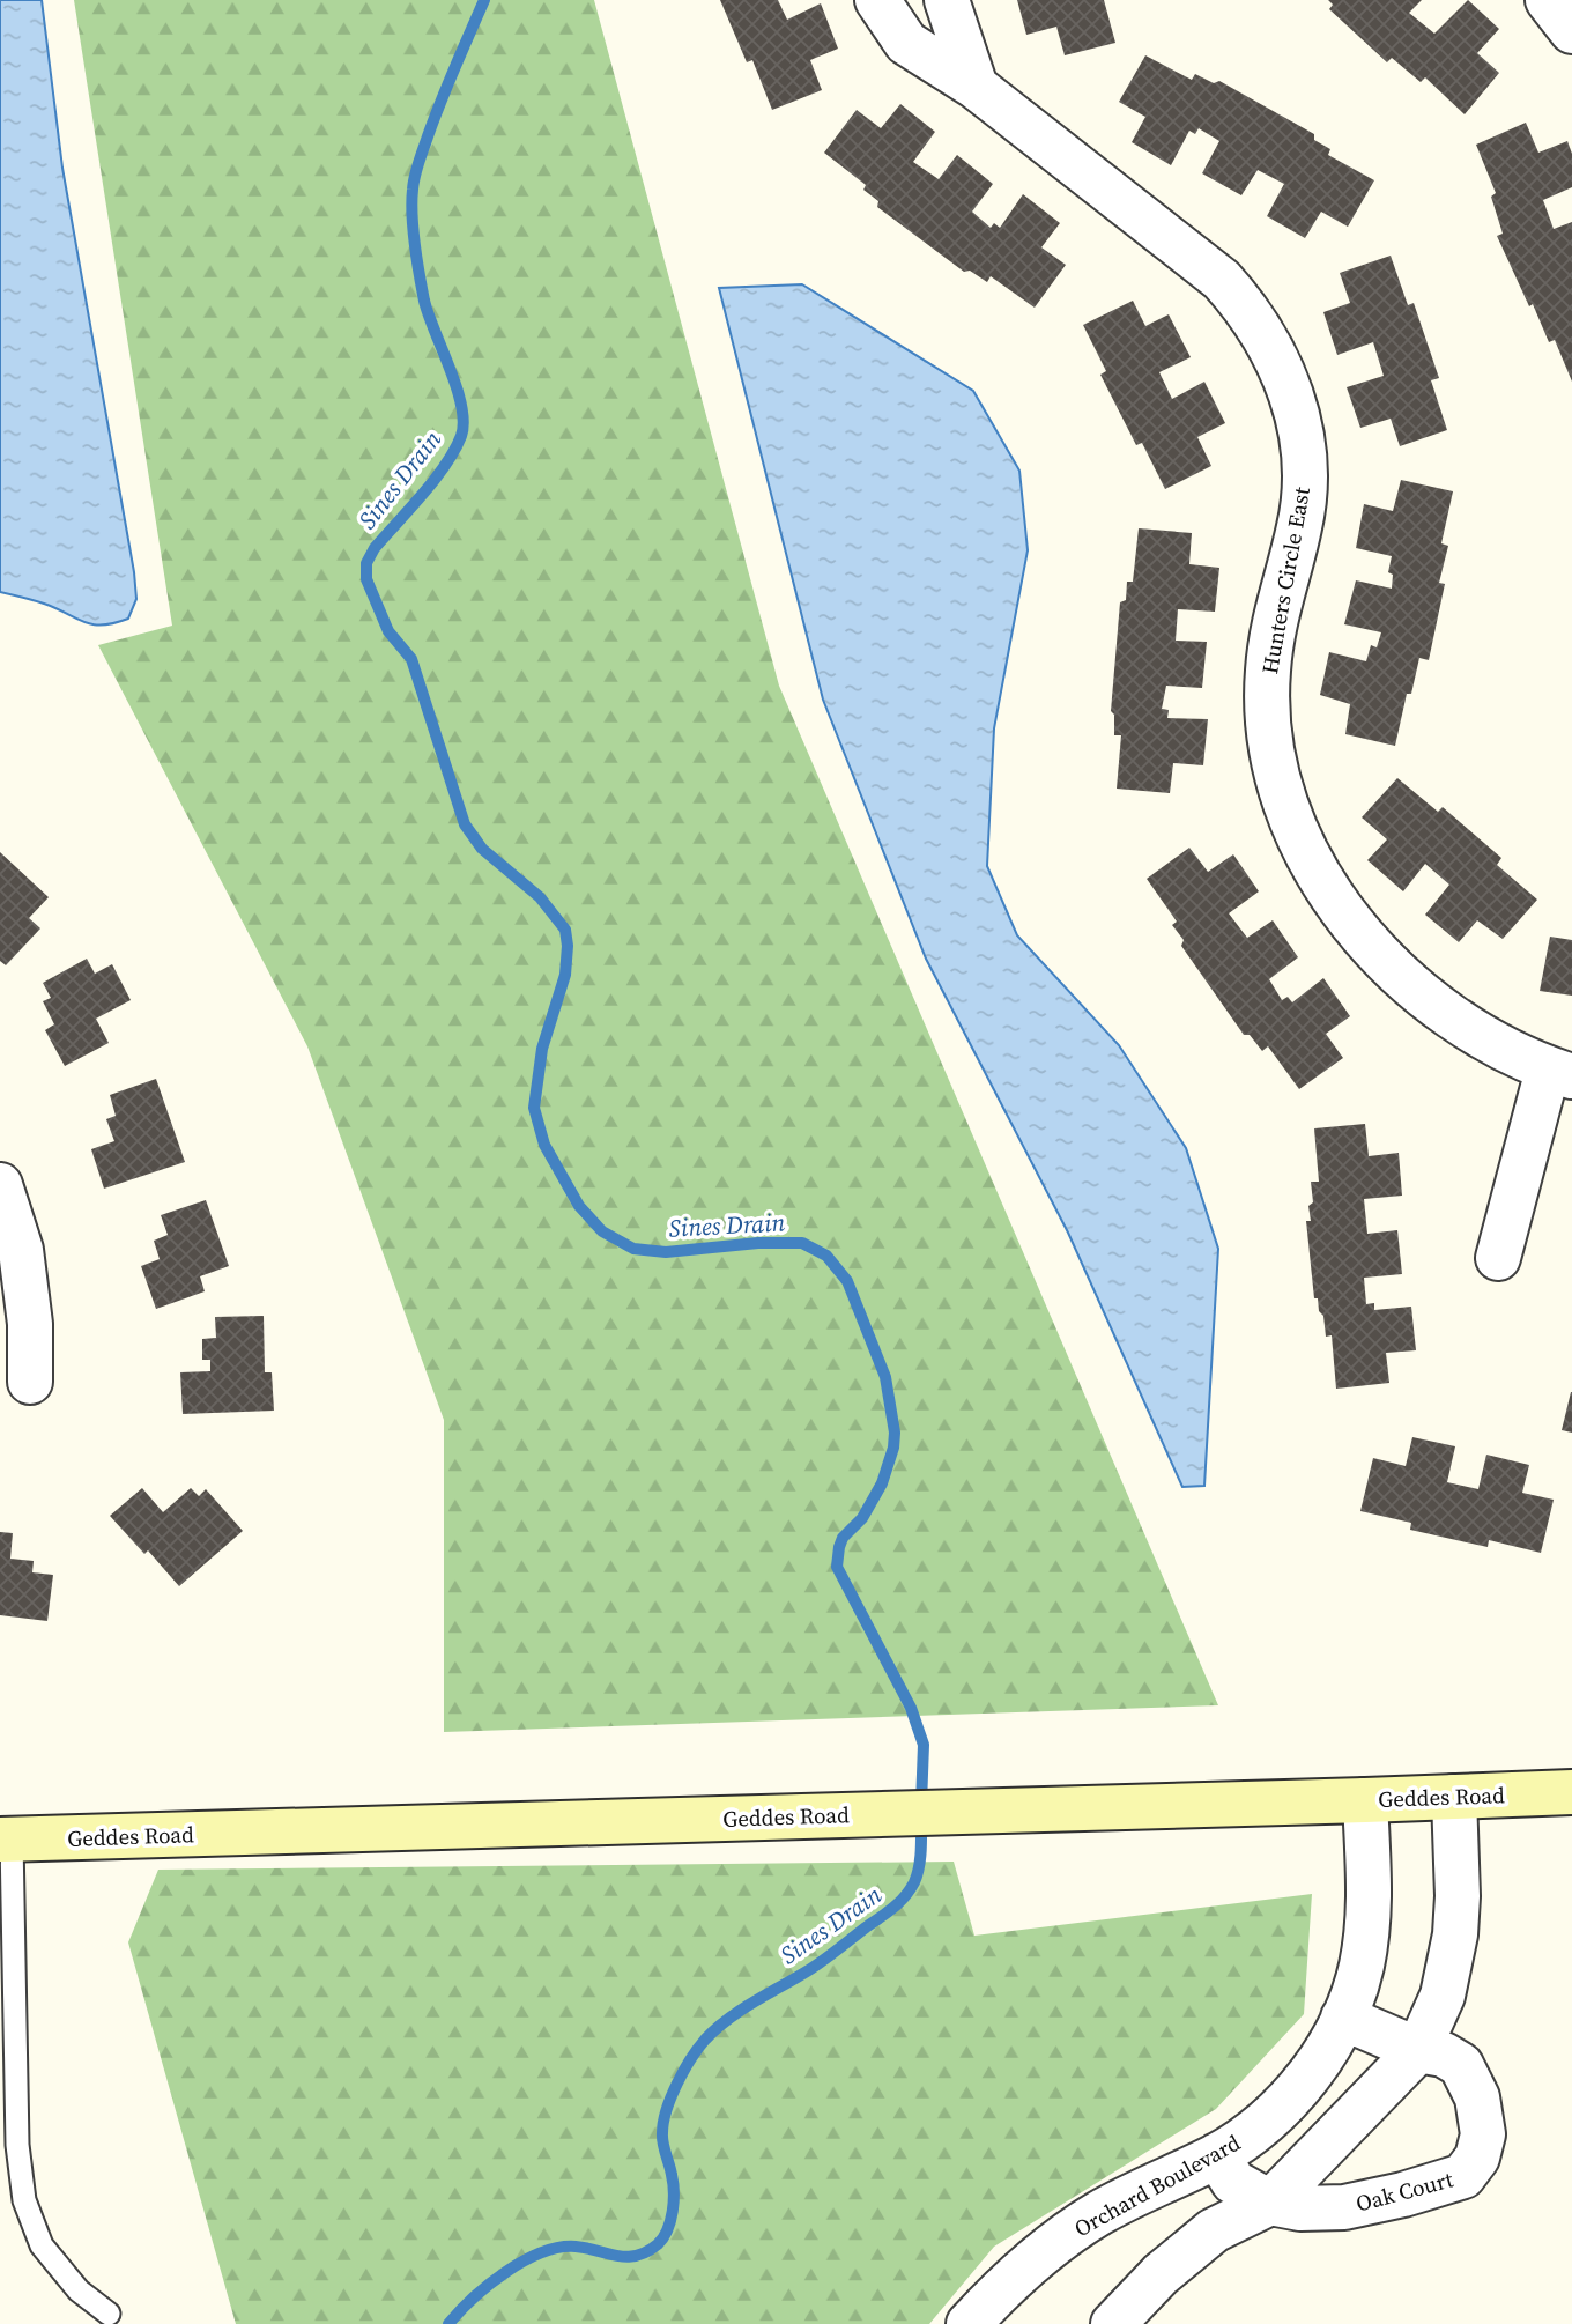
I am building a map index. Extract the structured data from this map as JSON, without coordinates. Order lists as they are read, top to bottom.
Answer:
{
  "streets": {
    "main road": ["Geddes Road"],
    "street": ["Hunters Circle East", "Orchard Boulevard", "Oak Court"]
  },
  "crossings": [
    ["Geddes Road", "Orchard Boulevard"],
    ["Orchard Boulevard", "Oak Court"]
  ],
  "water": ["Sines Drain"]
}
